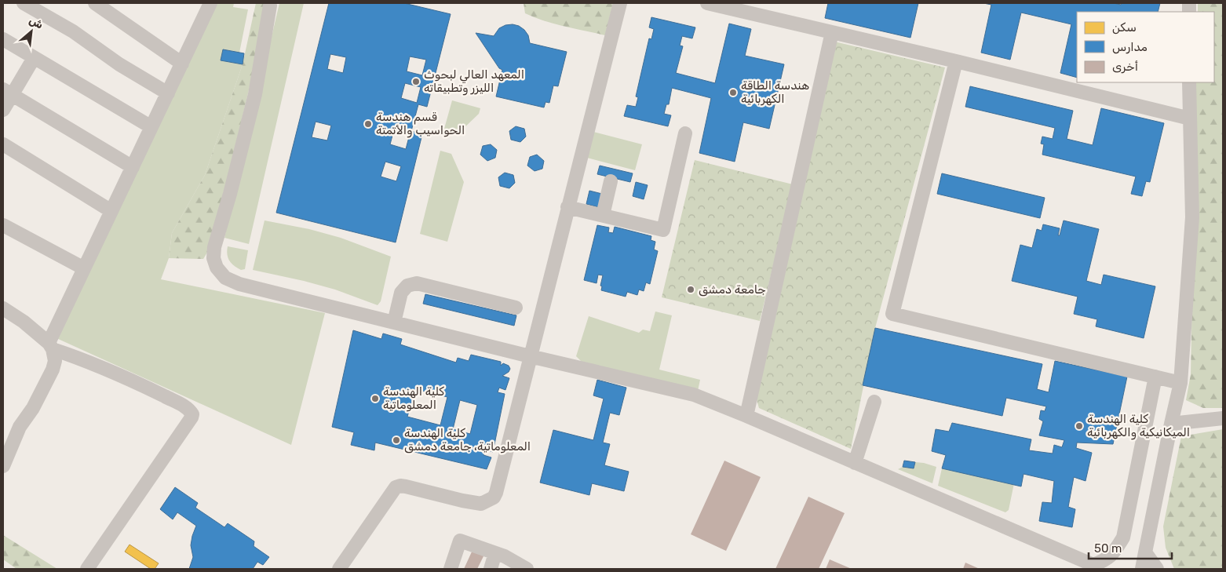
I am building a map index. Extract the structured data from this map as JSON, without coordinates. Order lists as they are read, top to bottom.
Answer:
{
  "places": [
    "المعهد العالي لبحوث الليزر وتطبيقاته",
    "هندسة الطاقة الكهربائية",
    "قسم هندسة الحواسيب والأتمتة",
    "جامعة دمشق",
    "كلية الهندسة المعلوماتية",
    "كلية الهندسة الميكانيكية والكهربائية",
    "كلية الهندسة المعلوماتية، جامعة دمشق"
  ],
  "legend": ["سكن", "مدارس", "أخرى"],
  "scale_bar": "50 m",
  "north": "top right"
}
